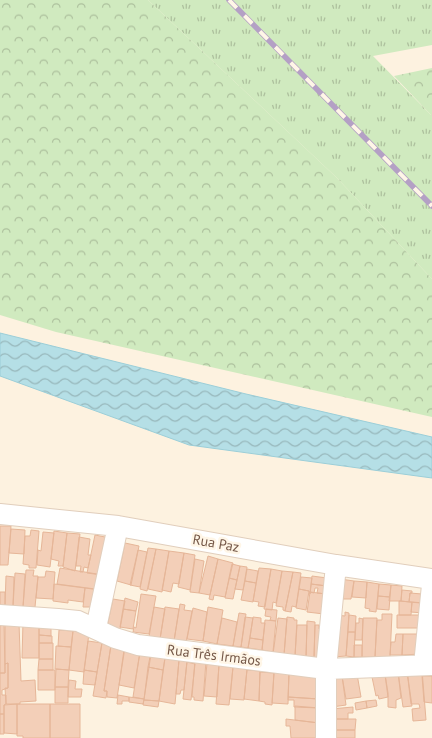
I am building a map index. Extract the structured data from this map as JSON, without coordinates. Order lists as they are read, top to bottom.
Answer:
{
  "streets": {
    "street": ["Rua Paz", "Rua Três Irmãos"]
  }
}
